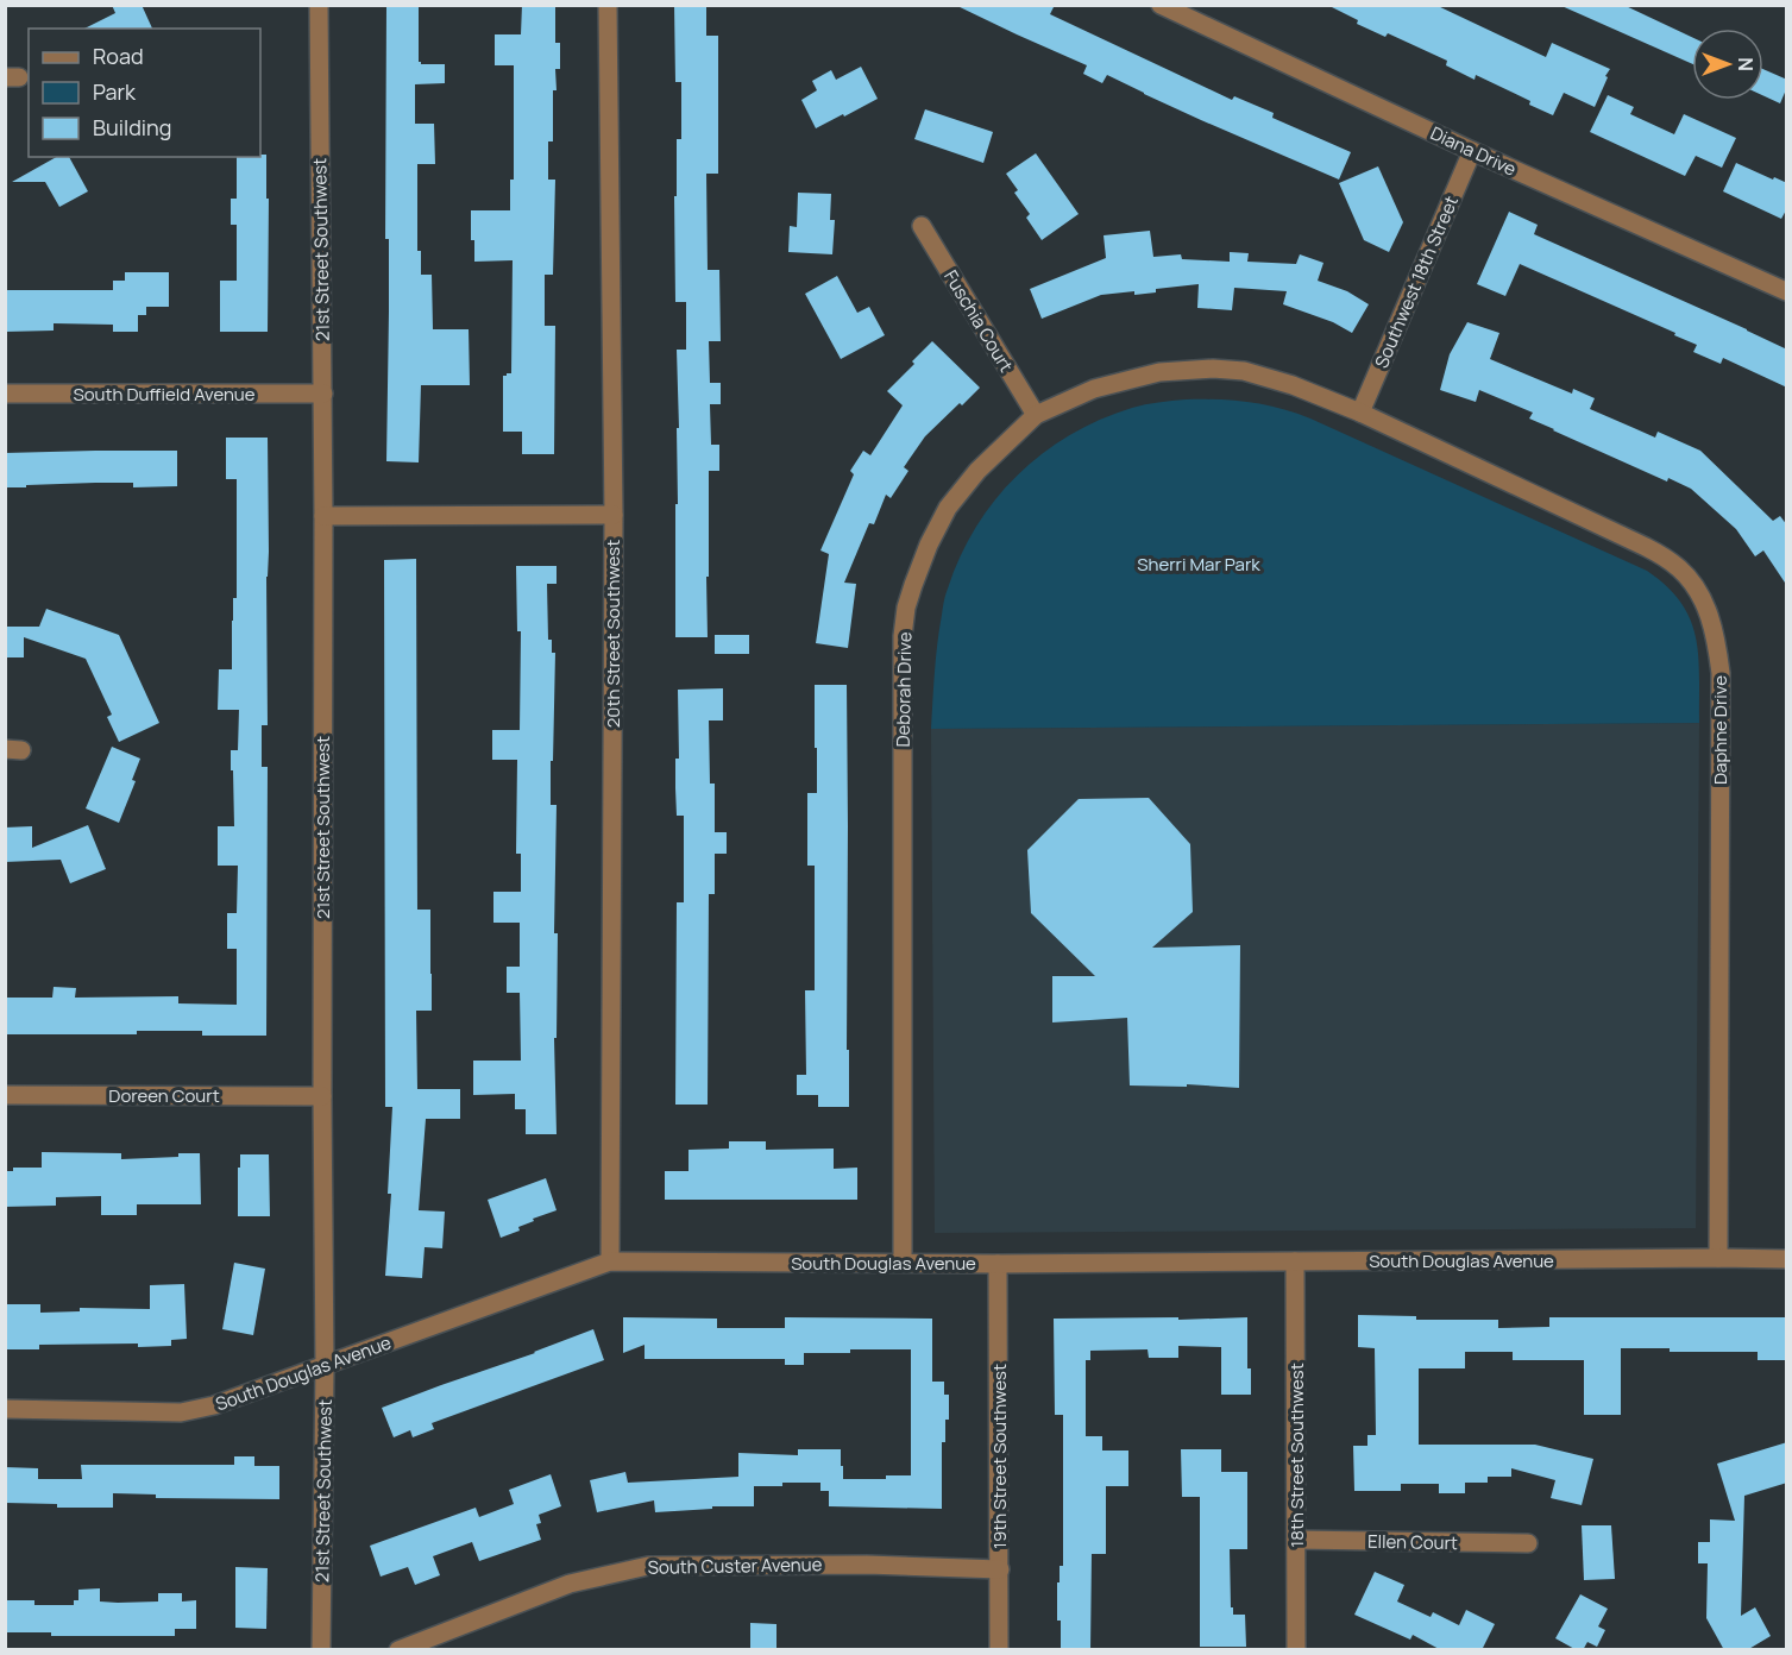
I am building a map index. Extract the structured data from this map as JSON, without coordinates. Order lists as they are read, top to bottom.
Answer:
{
  "streets": {
    "street": [
      "Diana Drive",
      "21st Street Southwest",
      "Southwest 18th Street",
      "Fuschia Court",
      "South Duffield Avenue",
      "20th Street Southwest",
      "Deborah Drive",
      "Daphne Drive",
      "Doreen Court",
      "South Douglas Avenue",
      "18th Street Southwest",
      "19th Street Southwest",
      "Ellen Court",
      "South Custer Avenue"
    ]
  },
  "crossings": [
    ["Diana Drive", "Southwest 18th Street"],
    ["21st Street Southwest", "South Duffield Avenue"],
    ["21st Street Southwest", "Doreen Court"],
    ["21st Street Southwest", "South Douglas Avenue"],
    ["Southwest 18th Street", "Deborah Drive"],
    ["Southwest 18th Street", "Daphne Drive"],
    ["Fuschia Court", "Deborah Drive"],
    ["20th Street Southwest", "South Douglas Avenue"],
    ["Deborah Drive", "Daphne Drive"],
    ["Deborah Drive", "South Douglas Avenue"],
    ["Daphne Drive", "South Douglas Avenue"],
    ["South Douglas Avenue", "18th Street Southwest"],
    ["South Douglas Avenue", "19th Street Southwest"],
    ["18th Street Southwest", "Ellen Court"],
    ["19th Street Southwest", "South Custer Avenue"]
  ],
  "parks": ["Sherri Mar Park"],
  "legend": ["Road", "Park", "Building"],
  "north": "right"
}
